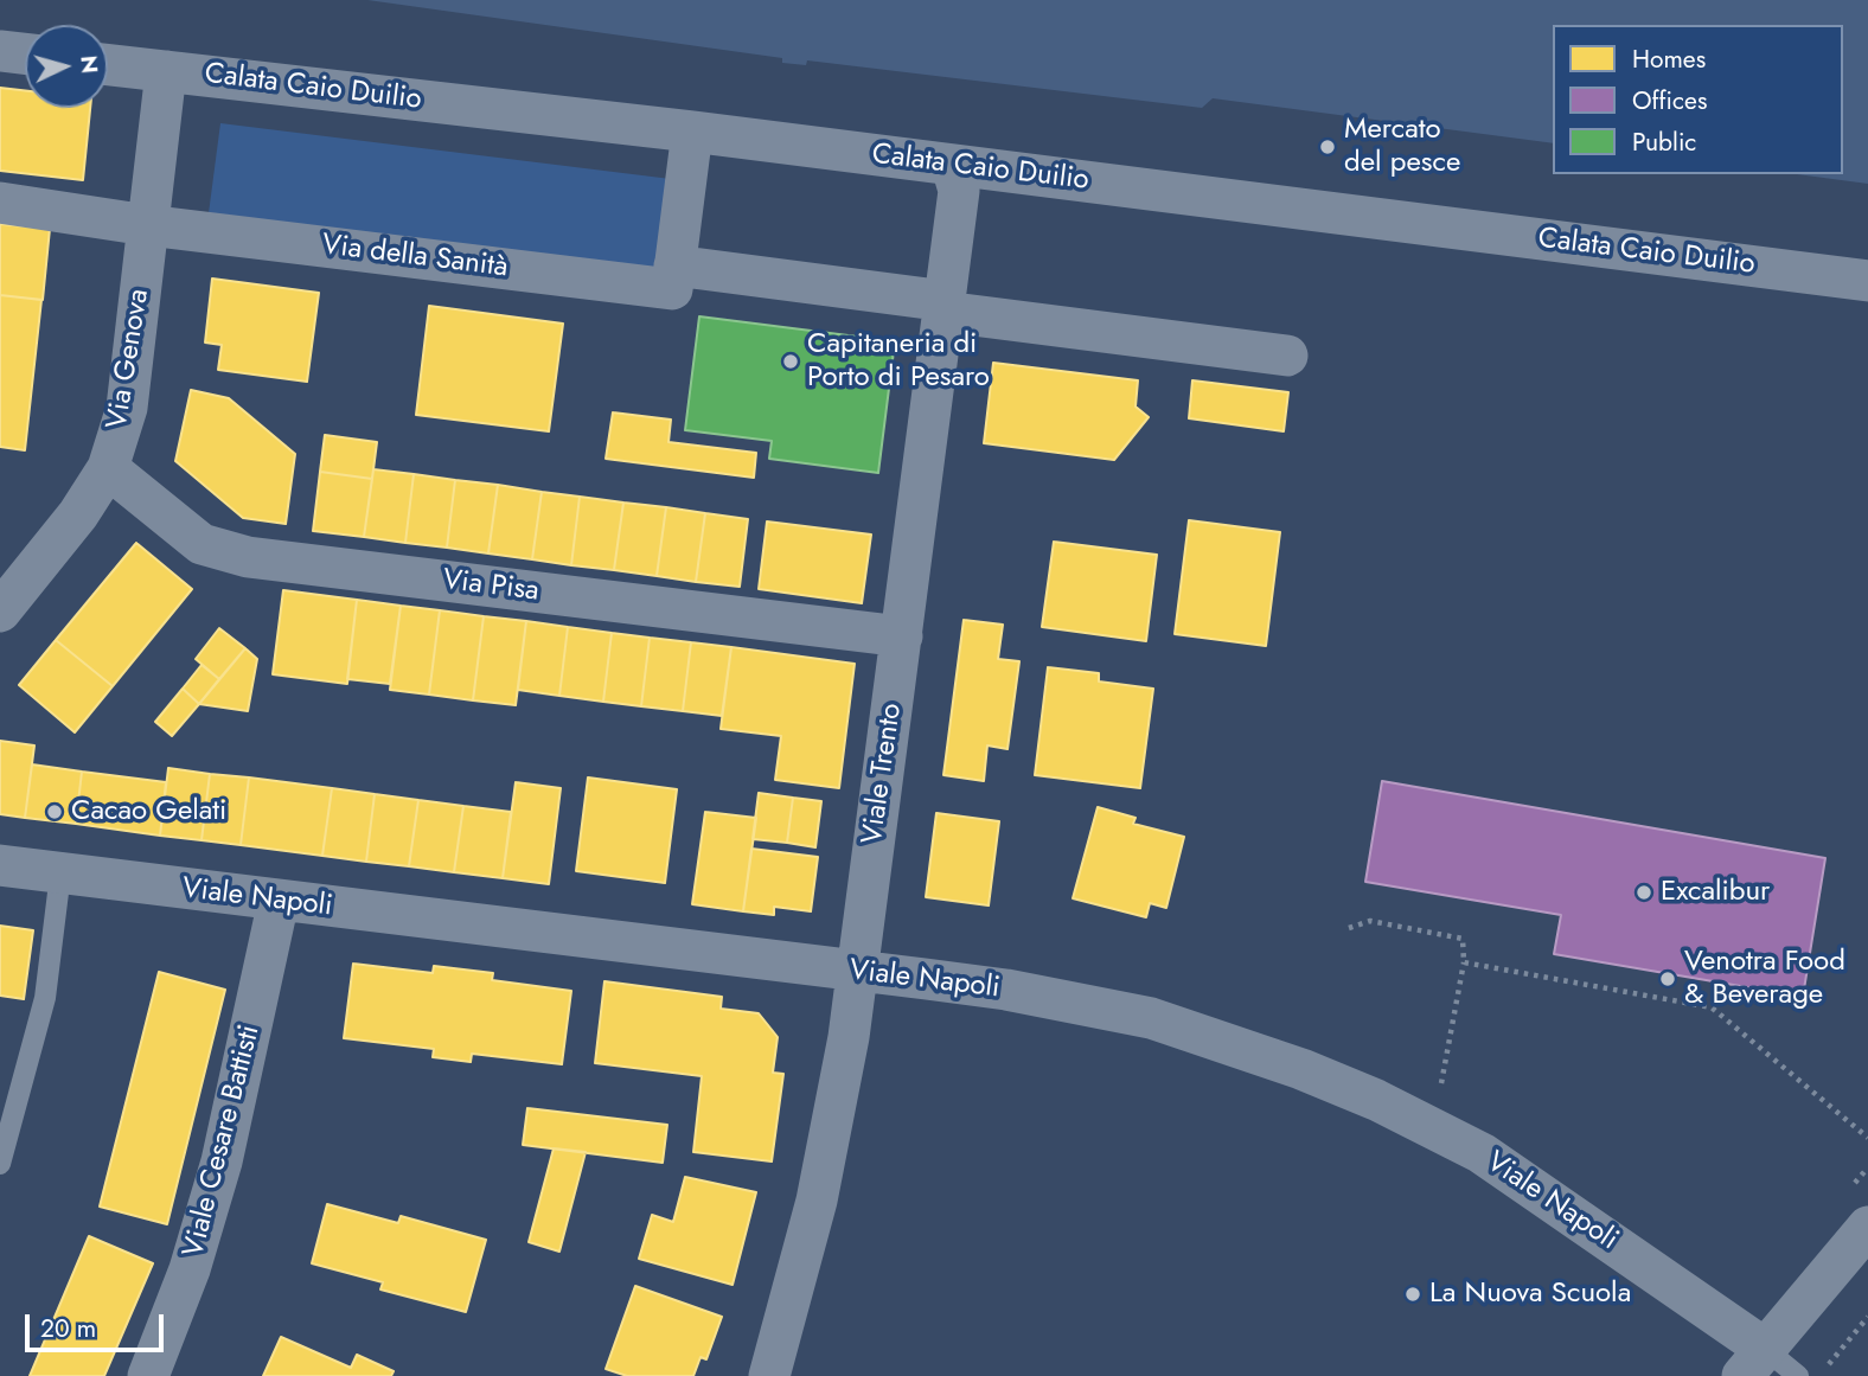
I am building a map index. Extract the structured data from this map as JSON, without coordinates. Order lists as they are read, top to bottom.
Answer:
{
  "streets": {
    "street": [
      "Calata Caio Duilio",
      "Via della Sanità",
      "Via Genova",
      "Via Pisa",
      "Viale Trento",
      "Viale Napoli",
      "Viale Cesare Battisti"
    ]
  },
  "crossings": [
    ["Calata Caio Duilio", "Via Genova"],
    ["Calata Caio Duilio", "Viale Trento"],
    ["Via della Sanità", "Via Genova"],
    ["Via Genova", "Via Pisa"],
    ["Via Pisa", "Viale Trento"],
    ["Viale Trento", "Viale Napoli"],
    ["Viale Napoli", "Viale Cesare Battisti"]
  ],
  "places": [
    "Mercato del pesce",
    "Capitaneria di Porto di Pesaro",
    "Cacao Gelati",
    "Excalibur",
    "Venotra Food & Beverage",
    "La Nuova Scuola"
  ],
  "legend": ["Homes", "Offices", "Public"],
  "scale_bar": "20 m",
  "north": "right"
}
